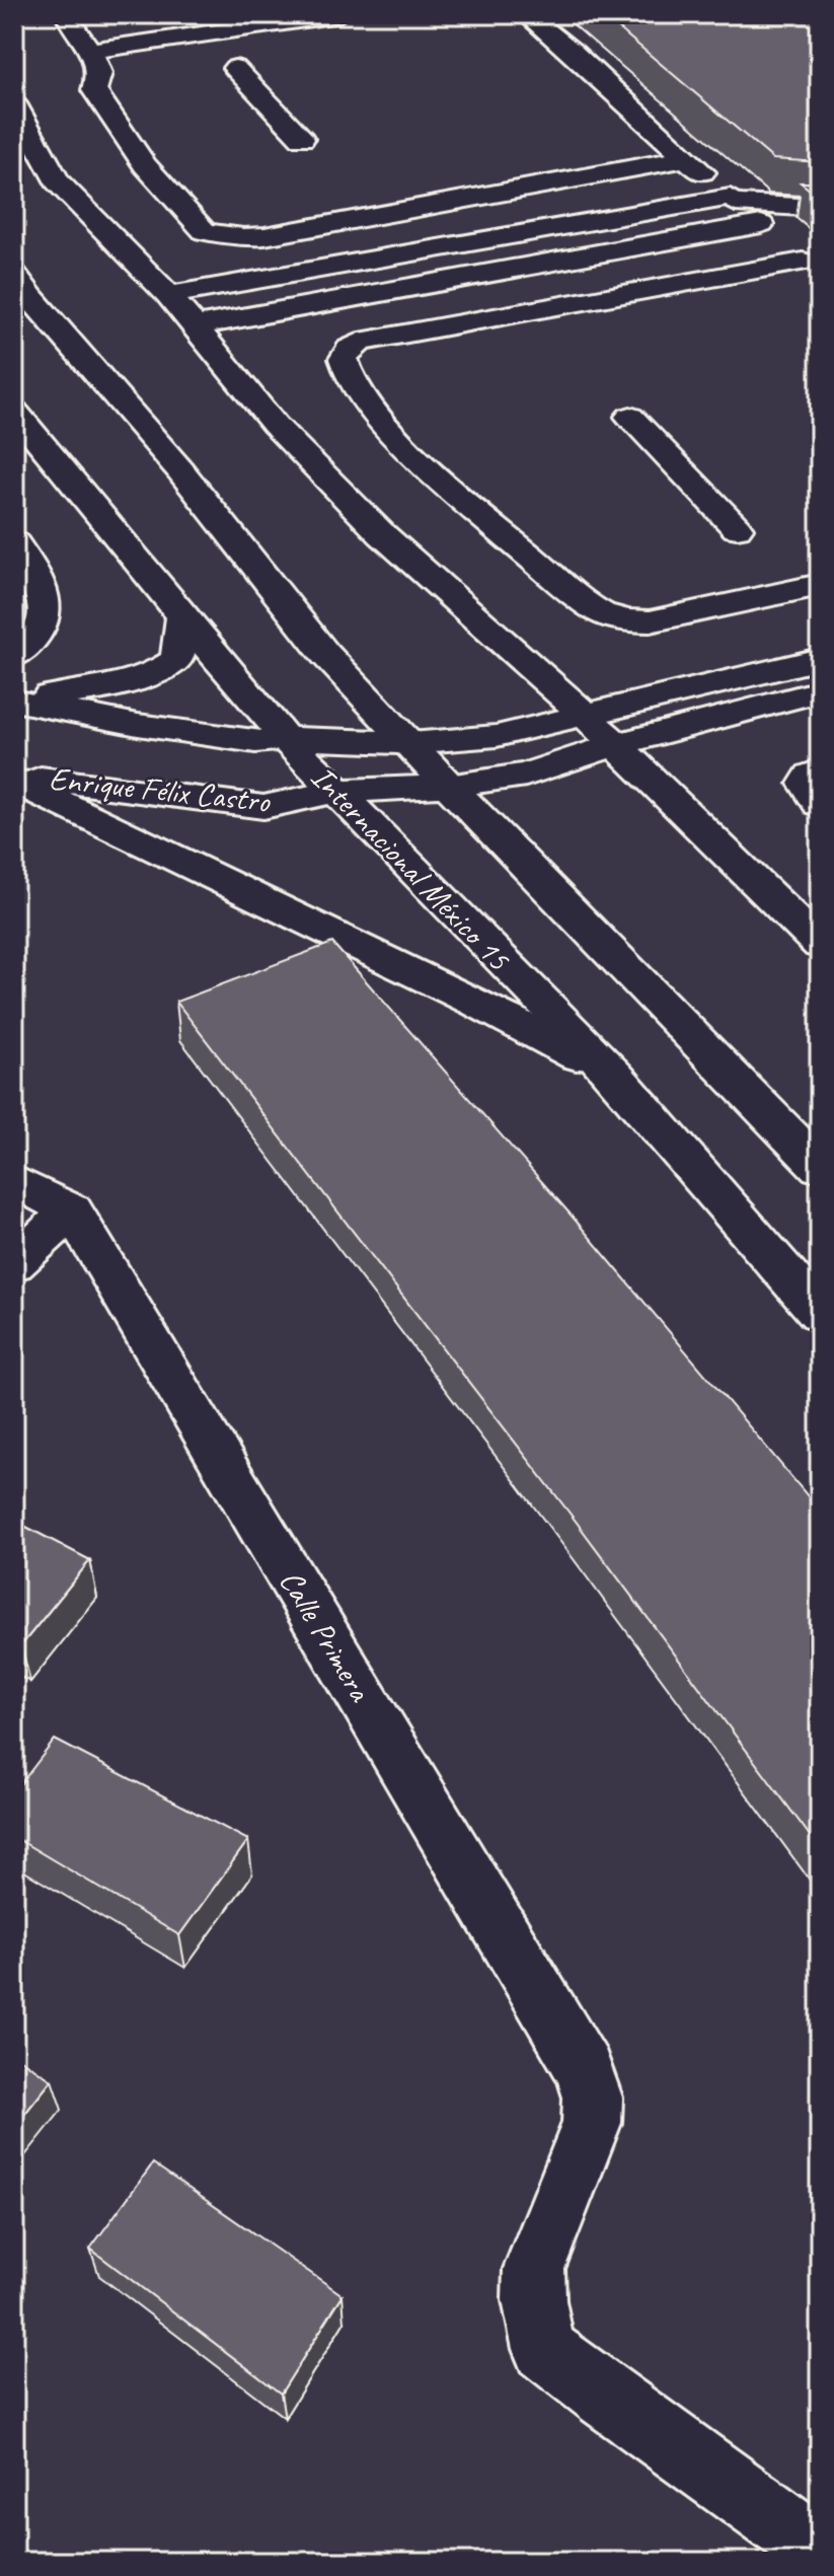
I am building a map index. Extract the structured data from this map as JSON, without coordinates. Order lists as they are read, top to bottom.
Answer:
{
  "streets": {
    "main road": ["Enrique Félix Castro", "Internacional México 15", "Calle Primera"]
  },
  "crossings": [
    ["Enrique Félix Castro", "Internacional México 15"]
  ]
}
